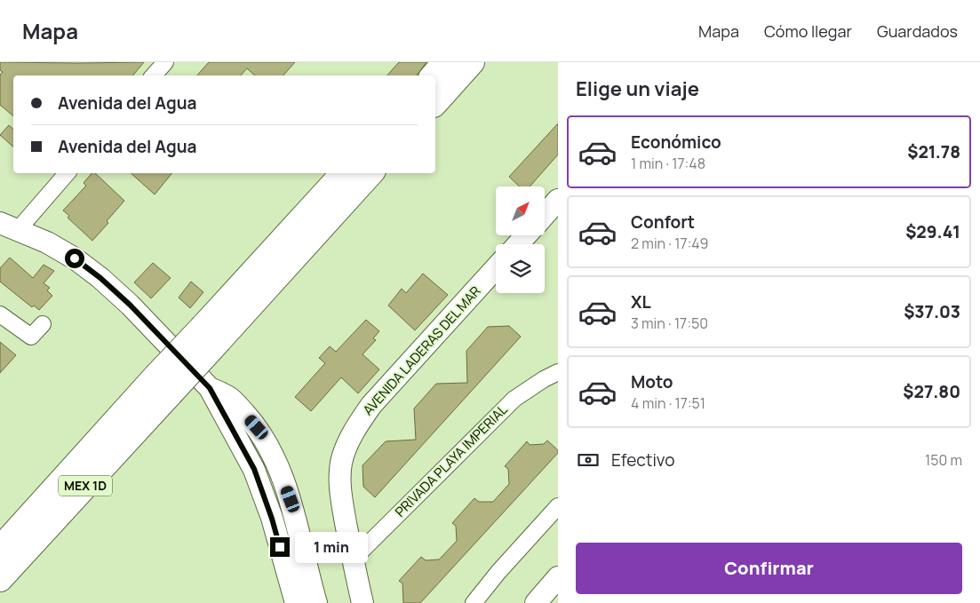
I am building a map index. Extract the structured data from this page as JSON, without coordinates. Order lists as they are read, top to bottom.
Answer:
{
  "streets": {
    "highway": ["MEX 1D"],
    "main road": ["AVENIDA LADERAS DEL MAR"],
    "street": ["PRIVADA PLAYA IMPERIAL"]
  },
  "crossings": [
    ["AVENIDA LADERAS DEL MAR", "PRIVADA PLAYA IMPERIAL"]
  ],
  "north": "top right",
  "page": {
    "header": "Mapa",
    "nav": ["Mapa", "Cómo llegar", "Guardados"],
    "heading": "Elige un viaje",
    "banner": ["Avenida del Agua", "Avenida del Agua"],
    "list": [
      {
        "name": "Económico",
        "note": "1 min · 17:48",
        "value": "$21.78"
      },
      {
        "name": "Confort",
        "note": "2 min · 17:49",
        "value": "$29.41"
      },
      {
        "name": "XL",
        "note": "3 min · 17:50",
        "value": "$37.03"
      },
      {
        "name": "Moto",
        "note": "4 min · 17:51",
        "value": "$27.80"
      }
    ],
    "pay": ["Efectivo", "150 m"],
    "bubble": "1 min",
    "buttons": "Confirmar"
  }
}
